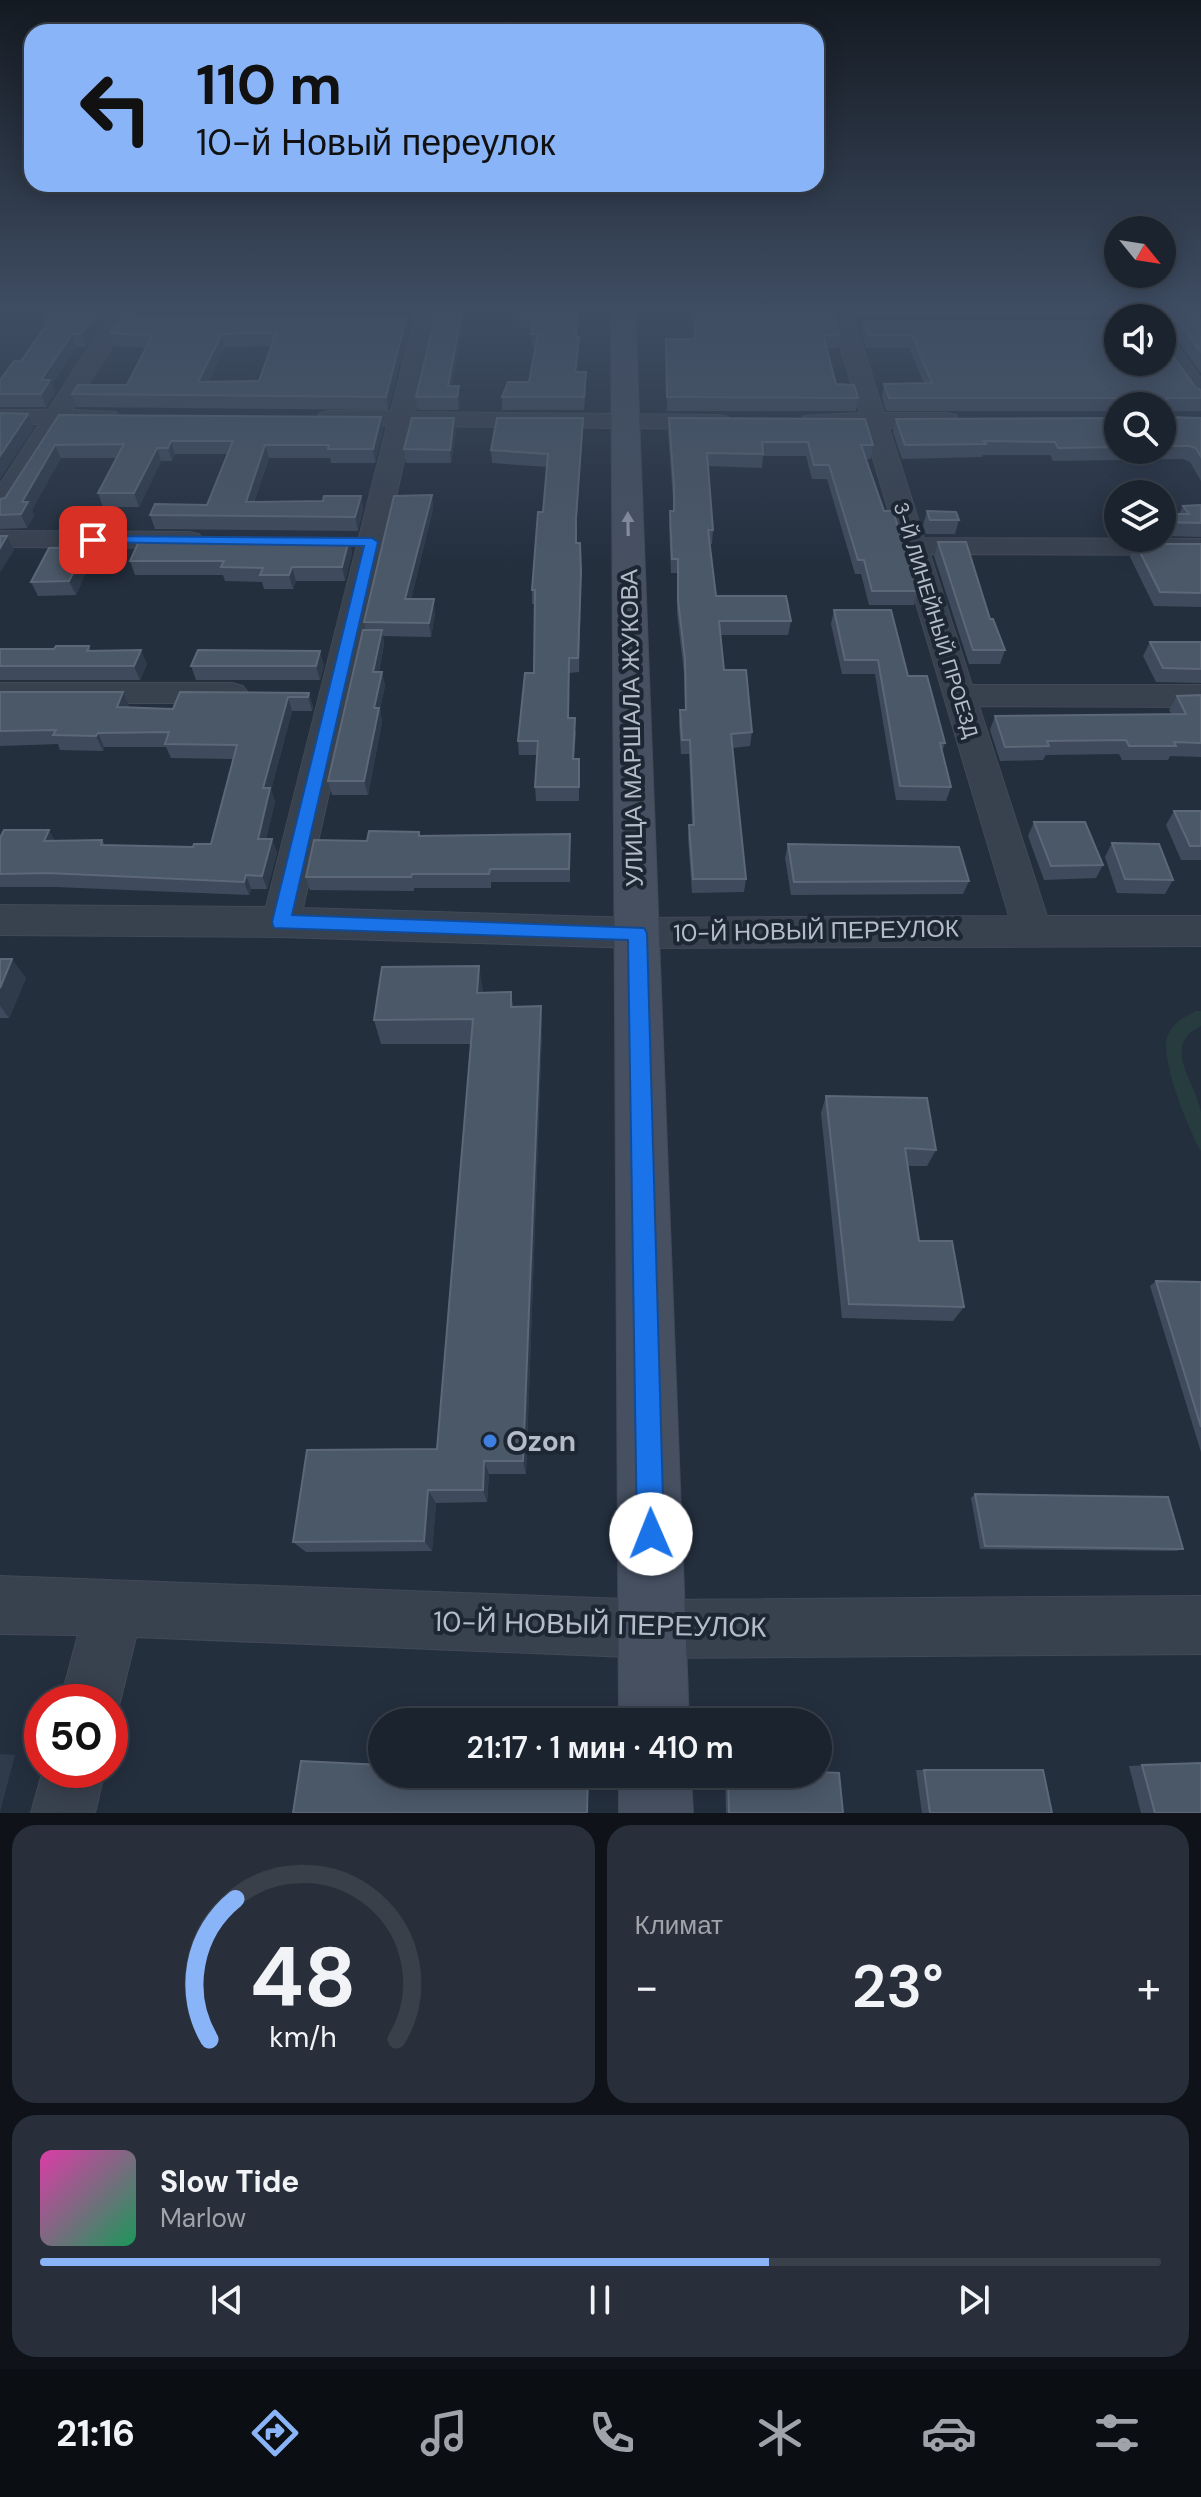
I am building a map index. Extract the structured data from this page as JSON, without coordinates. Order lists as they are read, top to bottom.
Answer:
{
  "streets": {
    "main road": ["УЛИЦА МАРШАЛА ЖУКОВА"],
    "street": ["3-Й ЛИНЕЙНЫЙ ПРОЕЗД", "10-Й НОВЫЙ ПЕРЕУЛОК"]
  },
  "crossings": [
    ["3-Й ЛИНЕЙНЫЙ ПРОЕЗД", "10-Й НОВЫЙ ПЕРЕУЛОК"],
    ["УЛИЦА МАРШАЛА ЖУКОВА", "10-Й НОВЫЙ ПЕРЕУЛОК"]
  ],
  "one_way": ["УЛИЦА МАРШАЛА ЖУКОВА"],
  "places": ["Ozon"],
  "north": "bottom right",
  "page": {
    "turn": ["110 m", "10-й Новый переулок"],
    "limit": "50",
    "trip": "21:17 · 1 мин · 410 m",
    "tile": "Климат",
    "heat": ["−", "23°", "+"],
    "song": ["Slow Tide", "Marlow"],
    "tabs": "21:16",
    "gauge": ["48", "km/h"]
  }
}
